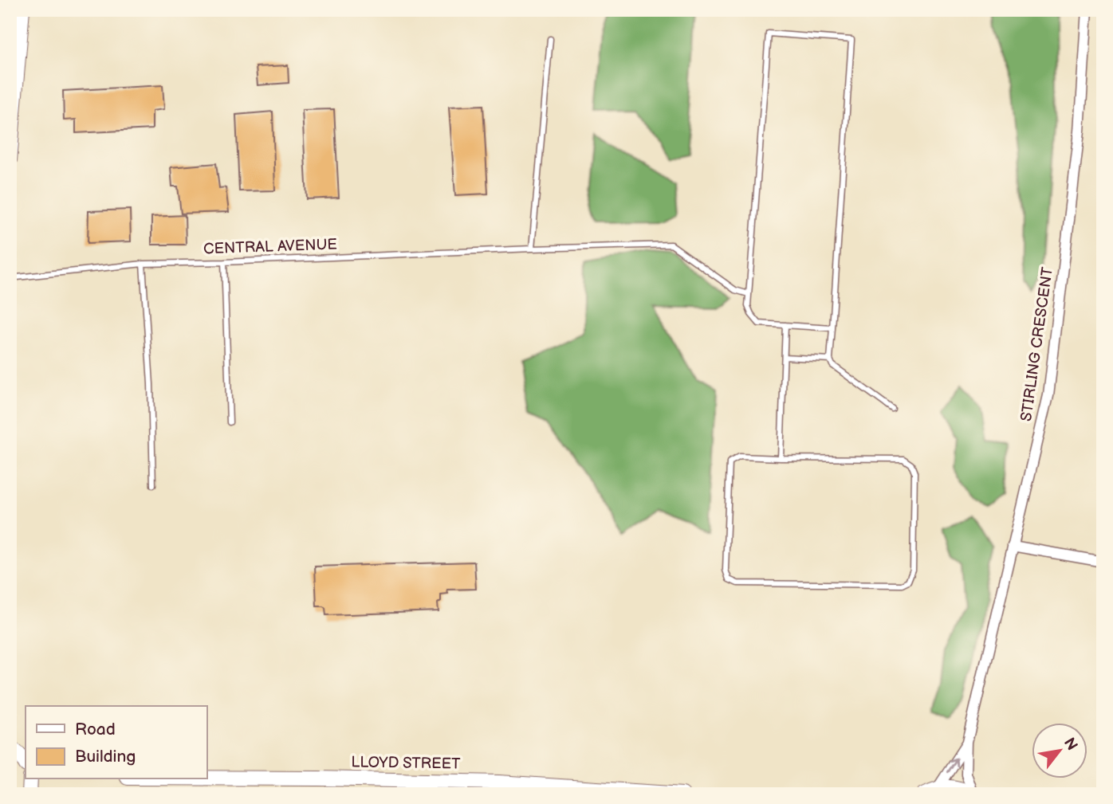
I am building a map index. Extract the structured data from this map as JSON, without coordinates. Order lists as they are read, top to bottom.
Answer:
{
  "streets": {
    "main road": ["LLOYD STREET"],
    "street": ["STIRLING CRESCENT"],
    "lane": ["CENTRAL AVENUE"]
  },
  "legend": ["Road", "Building"],
  "north": "top right"
}
